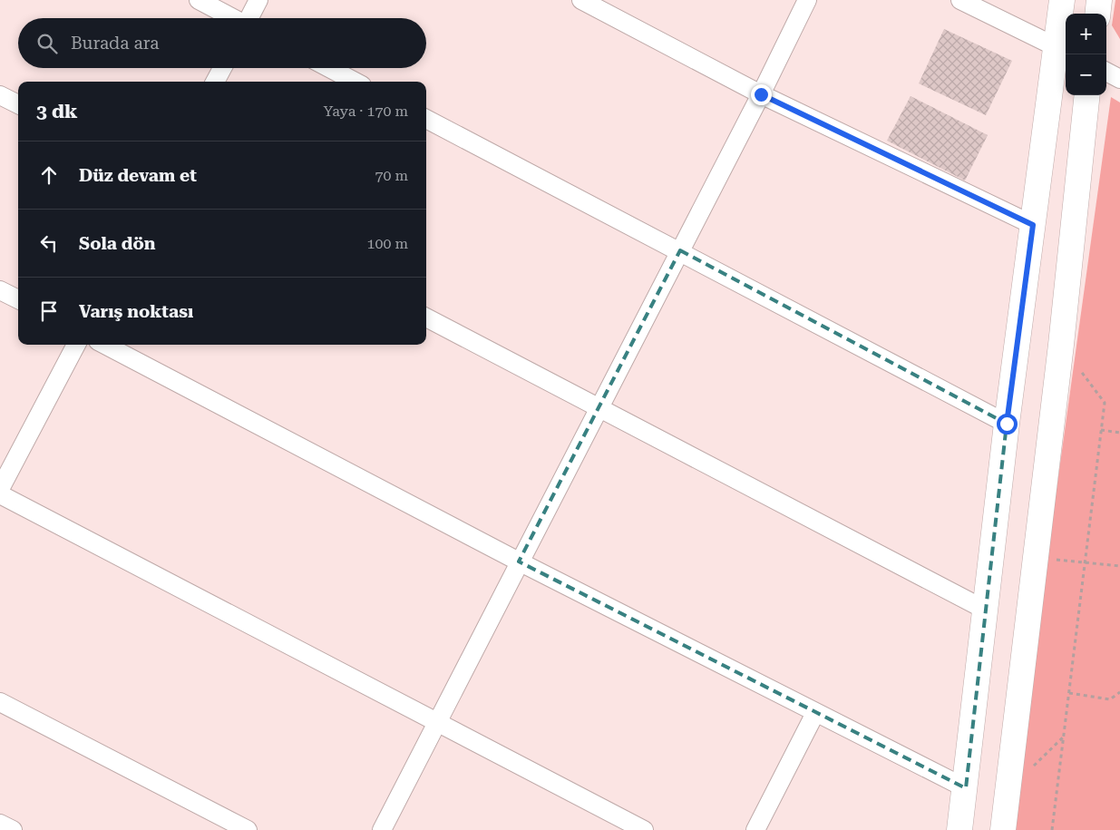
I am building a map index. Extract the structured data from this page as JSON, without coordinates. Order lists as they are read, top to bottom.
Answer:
{
  "page": {
    "map_buttons": ["+", "−"],
    "search": "Burada ara",
    "heading": ["3 dk", "Yaya · 170 m"],
    "list": [
      ["Düz devam et", "70 m"],
      ["Sola dön", "100 m"],
      "Varış noktası"
    ]
  }
}
